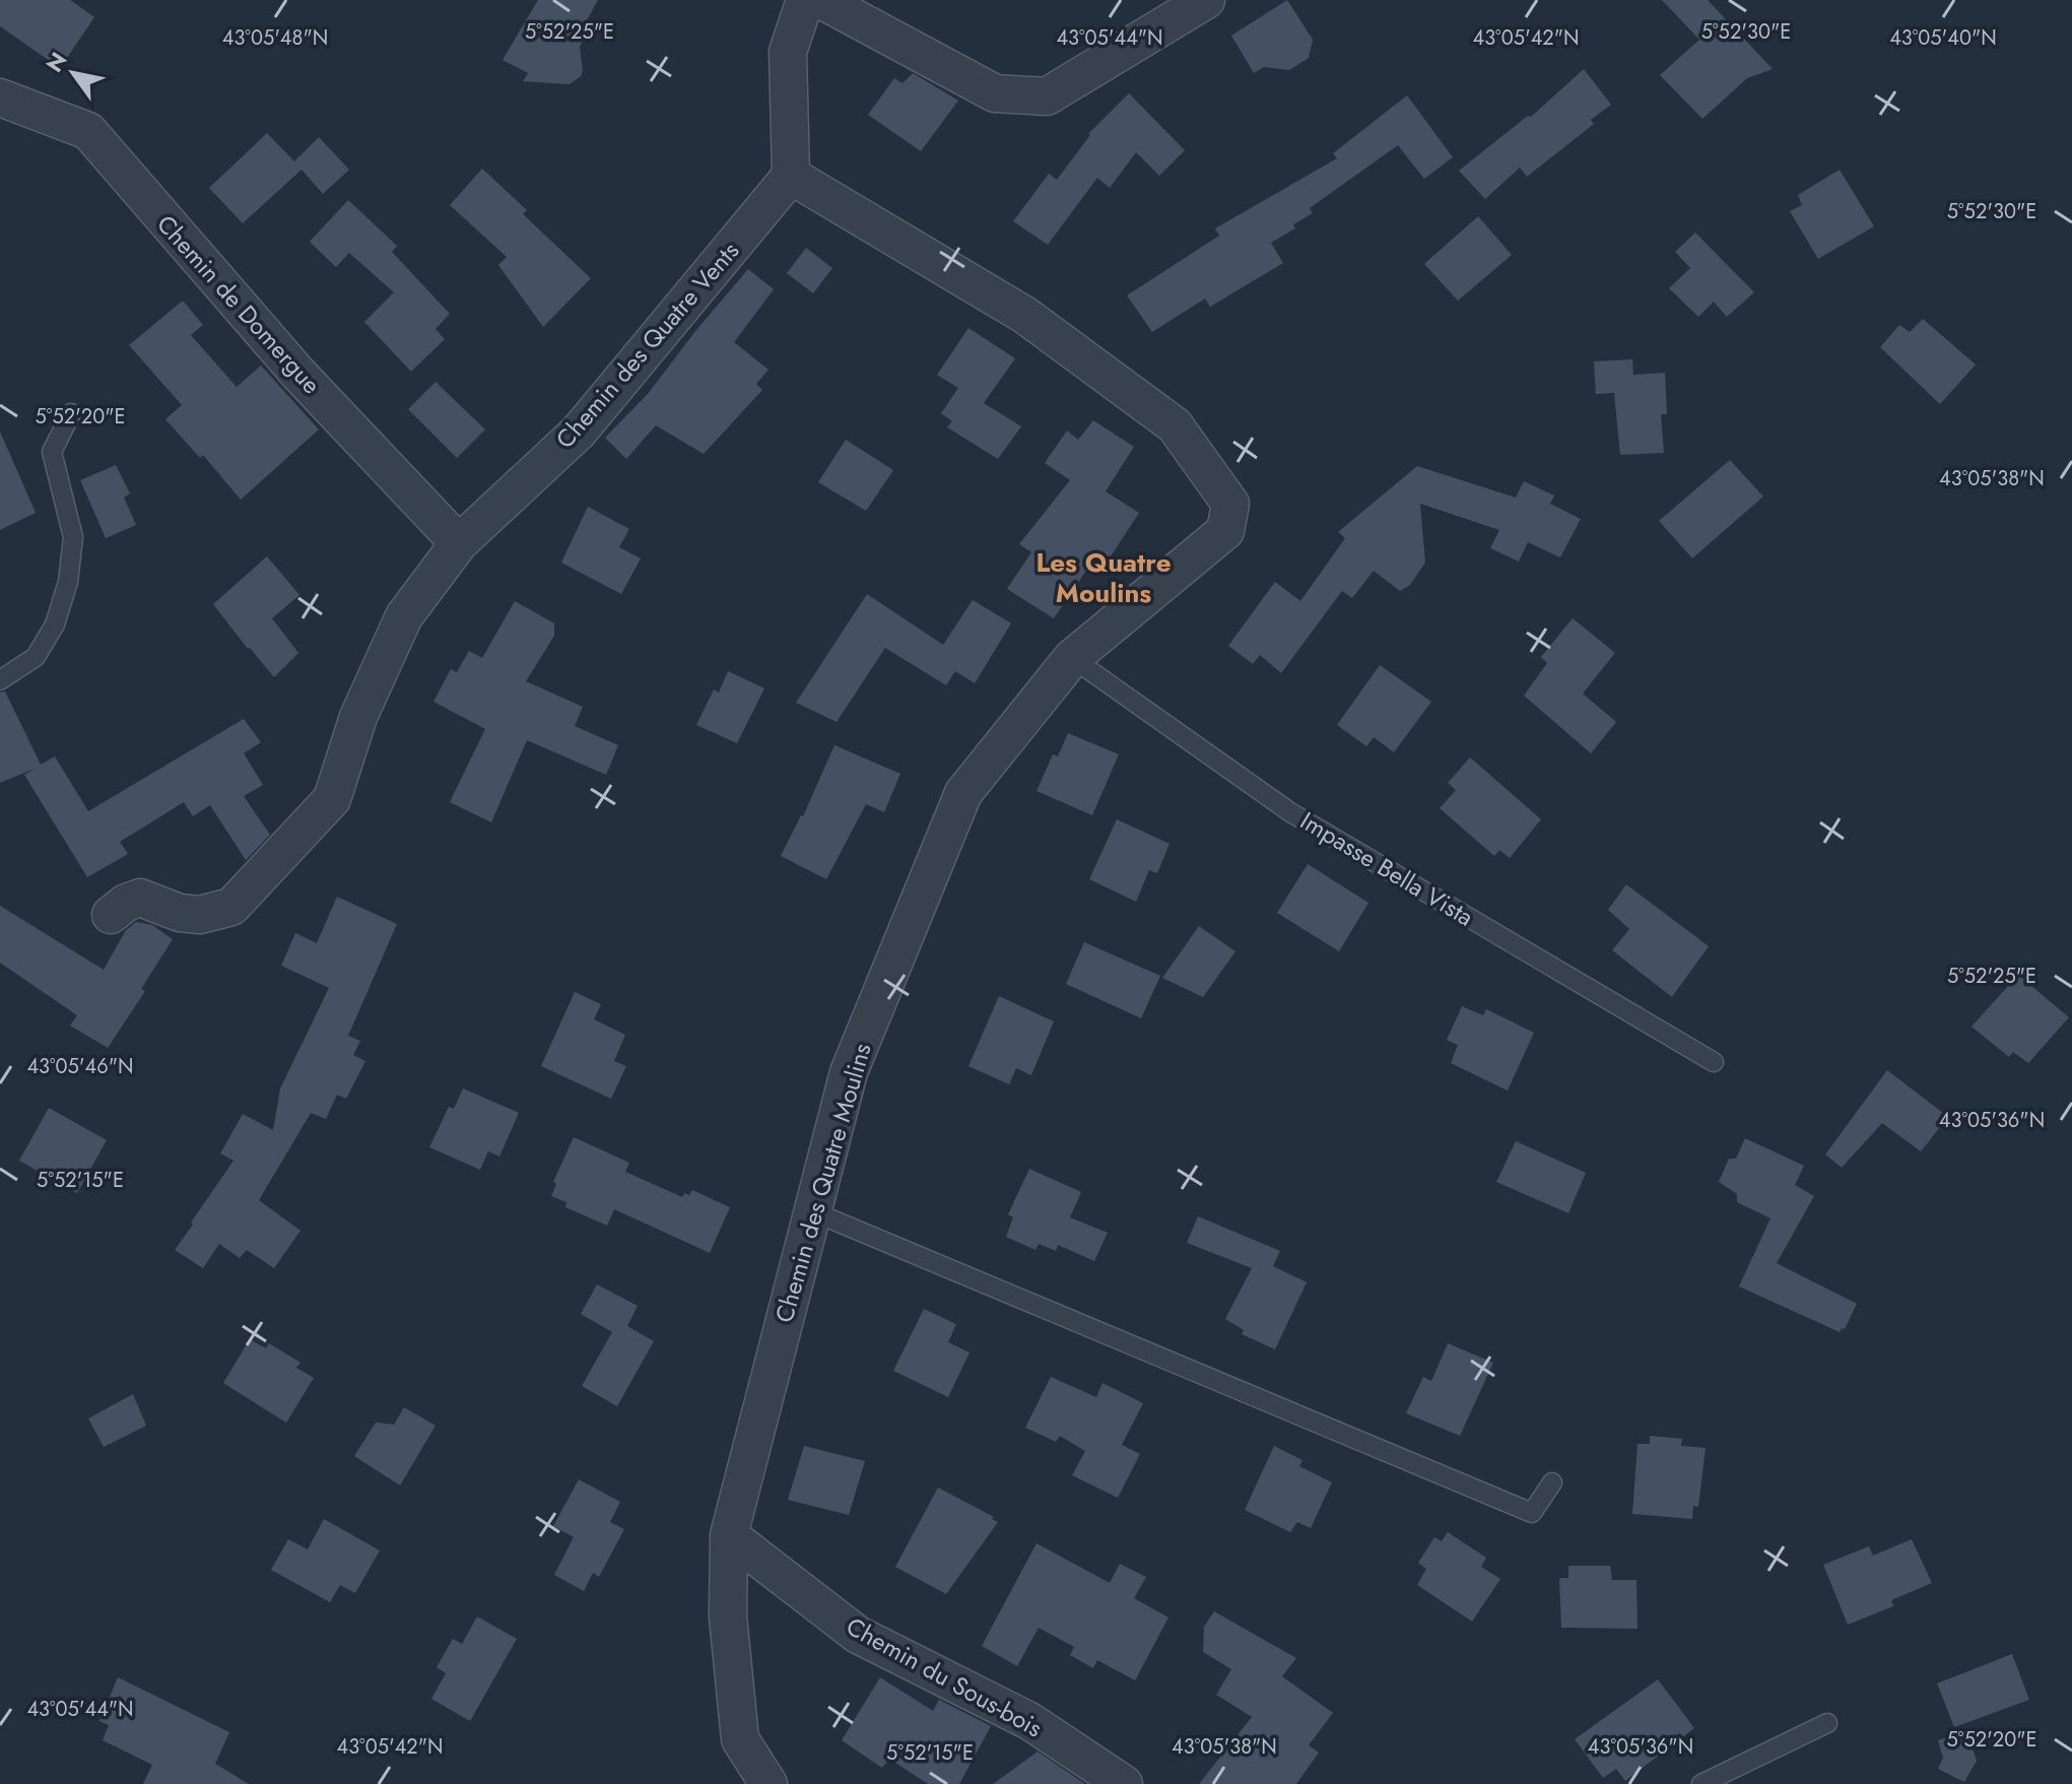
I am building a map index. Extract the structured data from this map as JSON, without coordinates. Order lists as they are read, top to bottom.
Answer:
{
  "streets": {
    "street": [
      "Chemin de Domergue",
      "Chemin des Quatre Vents",
      "Chemin des Quatre Moulins",
      "Chemin du Sous-bois"
    ],
    "lane": ["Impasse Bella Vista"]
  },
  "crossings": [
    ["Chemin de Domergue", "Chemin des Quatre Vents"],
    ["Chemin des Quatre Vents", "Chemin des Quatre Moulins"],
    ["Impasse Bella Vista", "Chemin des Quatre Moulins"],
    ["Chemin des Quatre Moulins", "Chemin du Sous-bois"]
  ],
  "districts": ["Les Quatre Moulins"],
  "north": "top left",
  "coordinates": [
    "5°52'30\"E",
    "5°52'25\"E",
    "43°05'48\"N",
    "43°05'44\"N",
    "43°05'42\"N",
    "43°05'40\"N",
    "5°52'20\"E",
    "43°05'38\"N",
    "43°05'46\"N",
    "43°05'36\"N",
    "5°52'15\"E"
  ]
}
